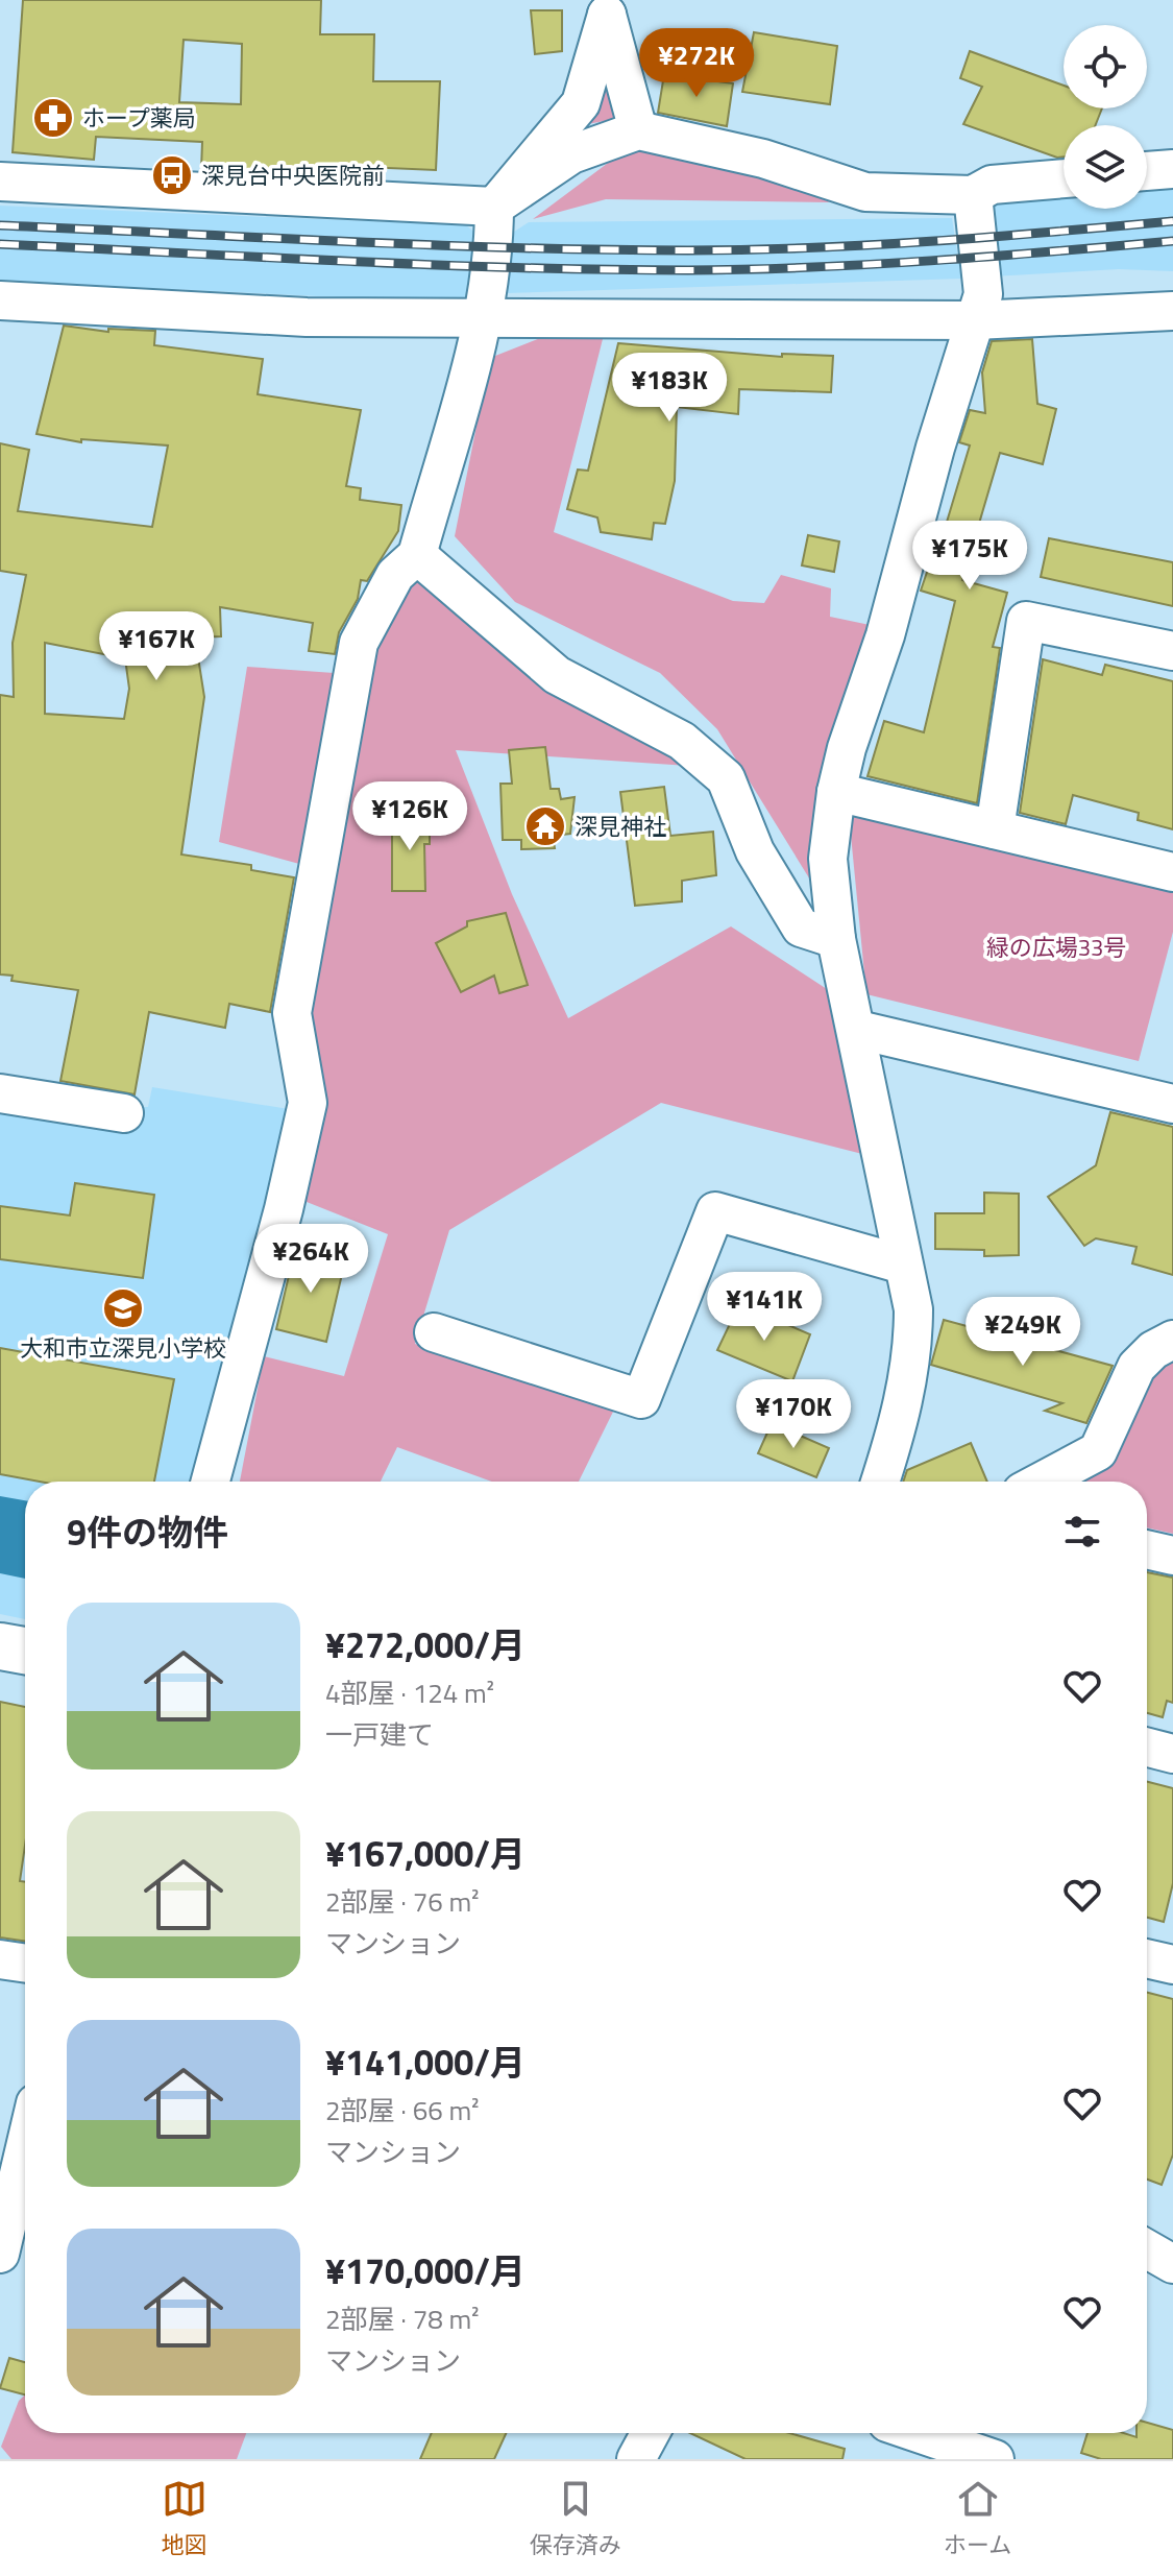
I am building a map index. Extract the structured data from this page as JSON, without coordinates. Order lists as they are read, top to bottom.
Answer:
{
  "parks": ["緑の広場33号"],
  "places": {
    "pharmacy": ["ホープ薬局"],
    "bus stop": ["深見台中央医院前"],
    "temple": ["深見神社"],
    "school or university": ["大和市立深見小学校"]
  },
  "page": {
    "price": [
      "¥272K",
      "¥183K",
      "¥175K",
      "¥167K",
      "¥126K",
      "¥264K",
      "¥141K",
      "¥249K",
      "¥170K"
    ],
    "heading": "9件の物件",
    "list": [
      {
        "name": "¥272,000/月",
        "note": "4部屋 · 124 m² · 一戸建て"
      },
      {
        "name": "¥167,000/月",
        "note": "2部屋 · 76 m² · マンション"
      },
      {
        "name": "¥141,000/月",
        "note": "2部屋 · 66 m² · マンション"
      },
      {
        "name": "¥170,000/月",
        "note": "2部屋 · 78 m² · マンション"
      }
    ],
    "tabs": ["地図", "保存済み", "ホーム"]
  }
}
